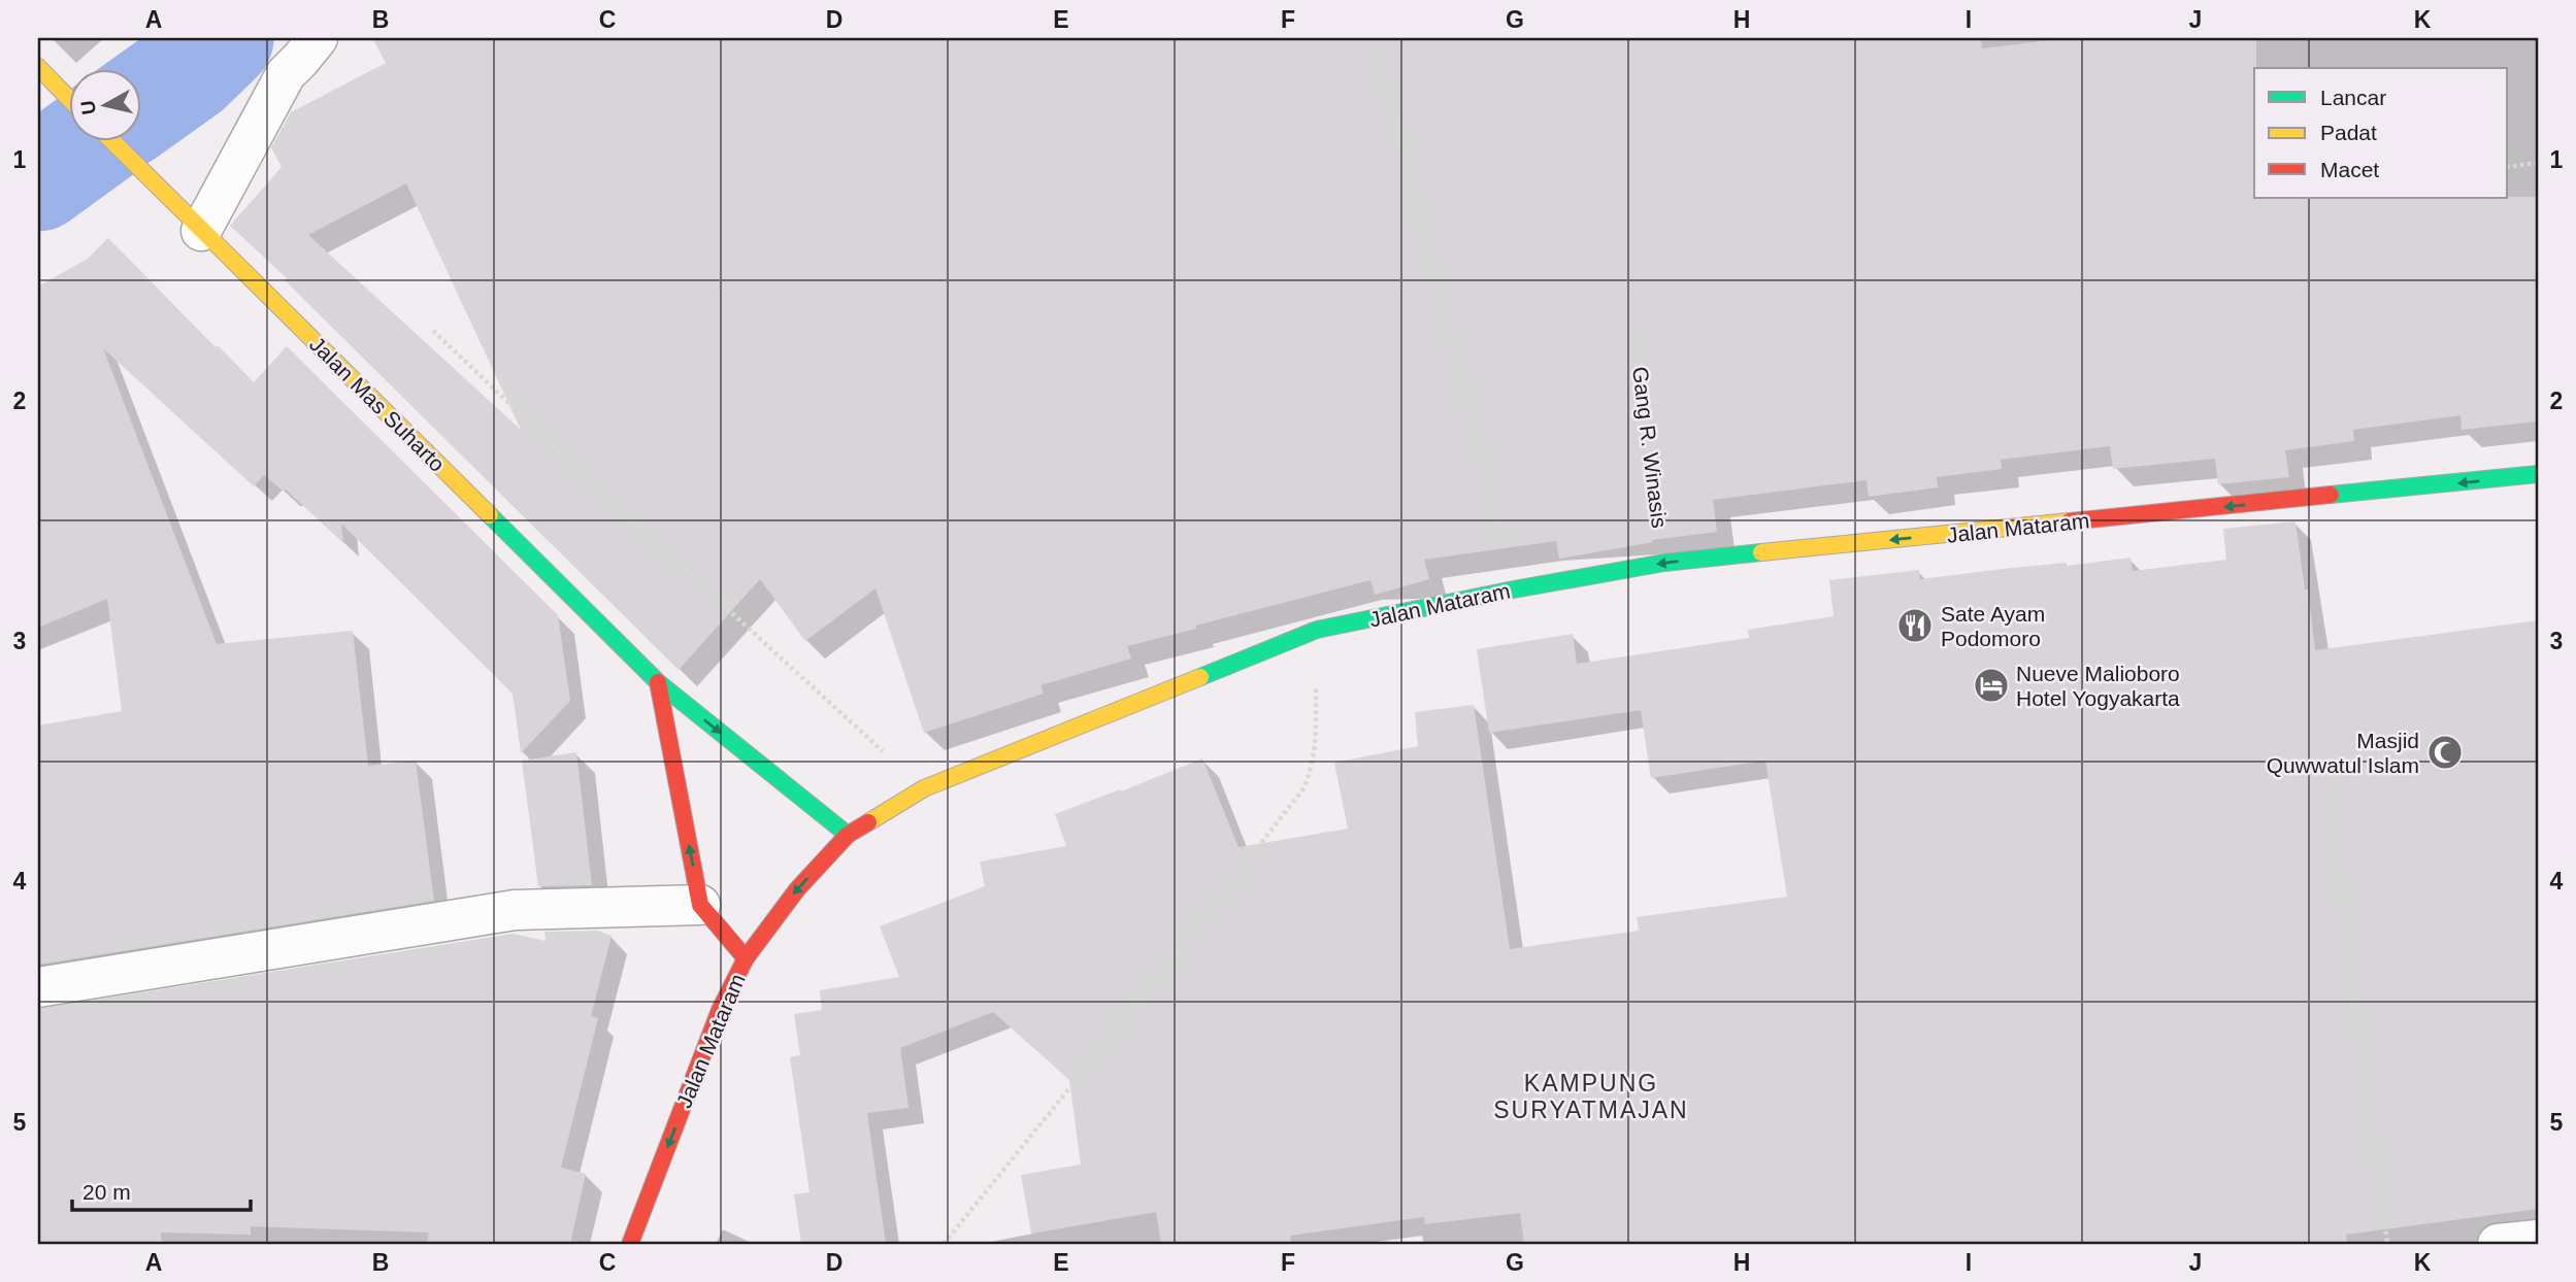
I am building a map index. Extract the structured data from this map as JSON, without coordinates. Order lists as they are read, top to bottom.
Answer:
{
  "streets": {
    "main road": ["Jalan Mas Suharto", "Jalan Mataram"],
    "path": ["Gang R. Winasis"]
  },
  "crossings": [
    ["Jalan Mas Suharto", "Jalan Mataram"],
    ["Gang R. Winasis", "Jalan Mataram"]
  ],
  "one_way": ["Jalan Mataram"],
  "districts": ["KAMPUNG SURYATMAJAN"],
  "places": {
    "restaurant": ["Sate Ayam Podomoro"],
    "hotel": ["Nueve Malioboro Hotel Yogyakarta"],
    "mosque": ["Masjid Quwwatul Islam"]
  },
  "legend": ["Lancar", "Padat", "Macet"],
  "scale_bar": "20 m",
  "north": "left",
  "grid": {
    "columns": [
      "A",
      "B",
      "C",
      "D",
      "E",
      "F",
      "G",
      "H",
      "I",
      "J",
      "K"
    ],
    "rows": [
      "1",
      "2",
      "3",
      "4",
      "5"
    ]
  }
}
